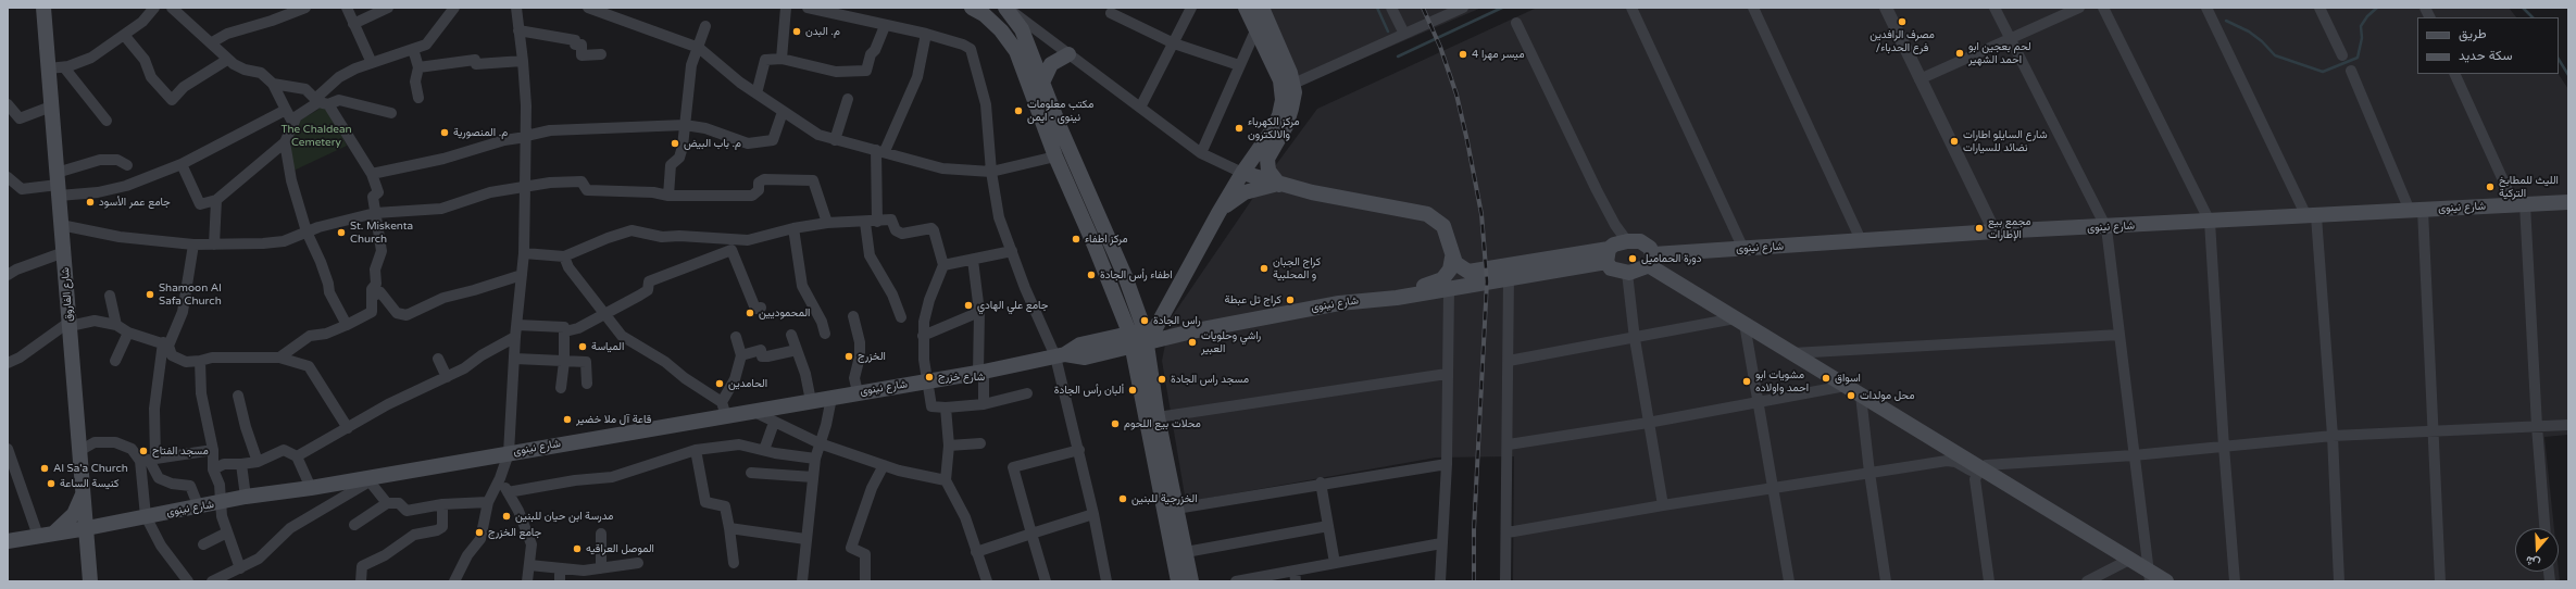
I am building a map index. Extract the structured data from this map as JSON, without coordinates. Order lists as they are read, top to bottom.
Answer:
{
  "streets": {
    "main road": ["شارع نينوى", "شارع الفاروق"]
  },
  "crossings": [
    ["شارع نينوى", "شارع الفاروق"]
  ],
  "parks": ["The Chaldean Cemetery"],
  "places": [
    "مصرف الرافدين /فرع الحدباء",
    "م. البدن",
    "لحم بعجين ابو احمد الشهير",
    "ميسر مهرا 4",
    "مكتب معلومات نينوى - ايمن",
    "مركز الكهرباء والالكترون",
    "م. المنصورية",
    "شارع السايلو اطارات نضائد للسيارات",
    "م. باب البيض",
    "الليث للمطابخ التركية",
    "جامع عمر الأسود",
    "مجمع بيع الإطارات",
    "St. Miskenta Church",
    "مركز اطفاء",
    "دورة الحماميل",
    "كراج الجبان و المحلبية",
    "اطفاء رأس الجادة",
    "Shamoon Al Safa Church",
    "كراج تل عبطة",
    "جامع علي الهادي",
    "المحموديين",
    "راس الجادة",
    "راشي وحلويات العبير",
    "المياسة",
    "الخزرج",
    "شارع خزرج",
    "اسواق",
    "مسجد راس الجادة",
    "مشويات ابو احمد واولاده",
    "الحامدين",
    "ألبان رأس الجادة",
    "محل مولدات",
    "قاعة آل ملا خضير",
    "محلات بيع اللحوم",
    "مسجد الفتاح",
    "Al Sa'a Church",
    "كنيسة الساعة",
    "الخزرجية للبنين",
    "مدرسة ابن حيان للبنين",
    "جامع الخزرج",
    "الموصل العراقيه"
  ],
  "legend": ["طريق", "سكة حديد"],
  "north": "bottom"
}
